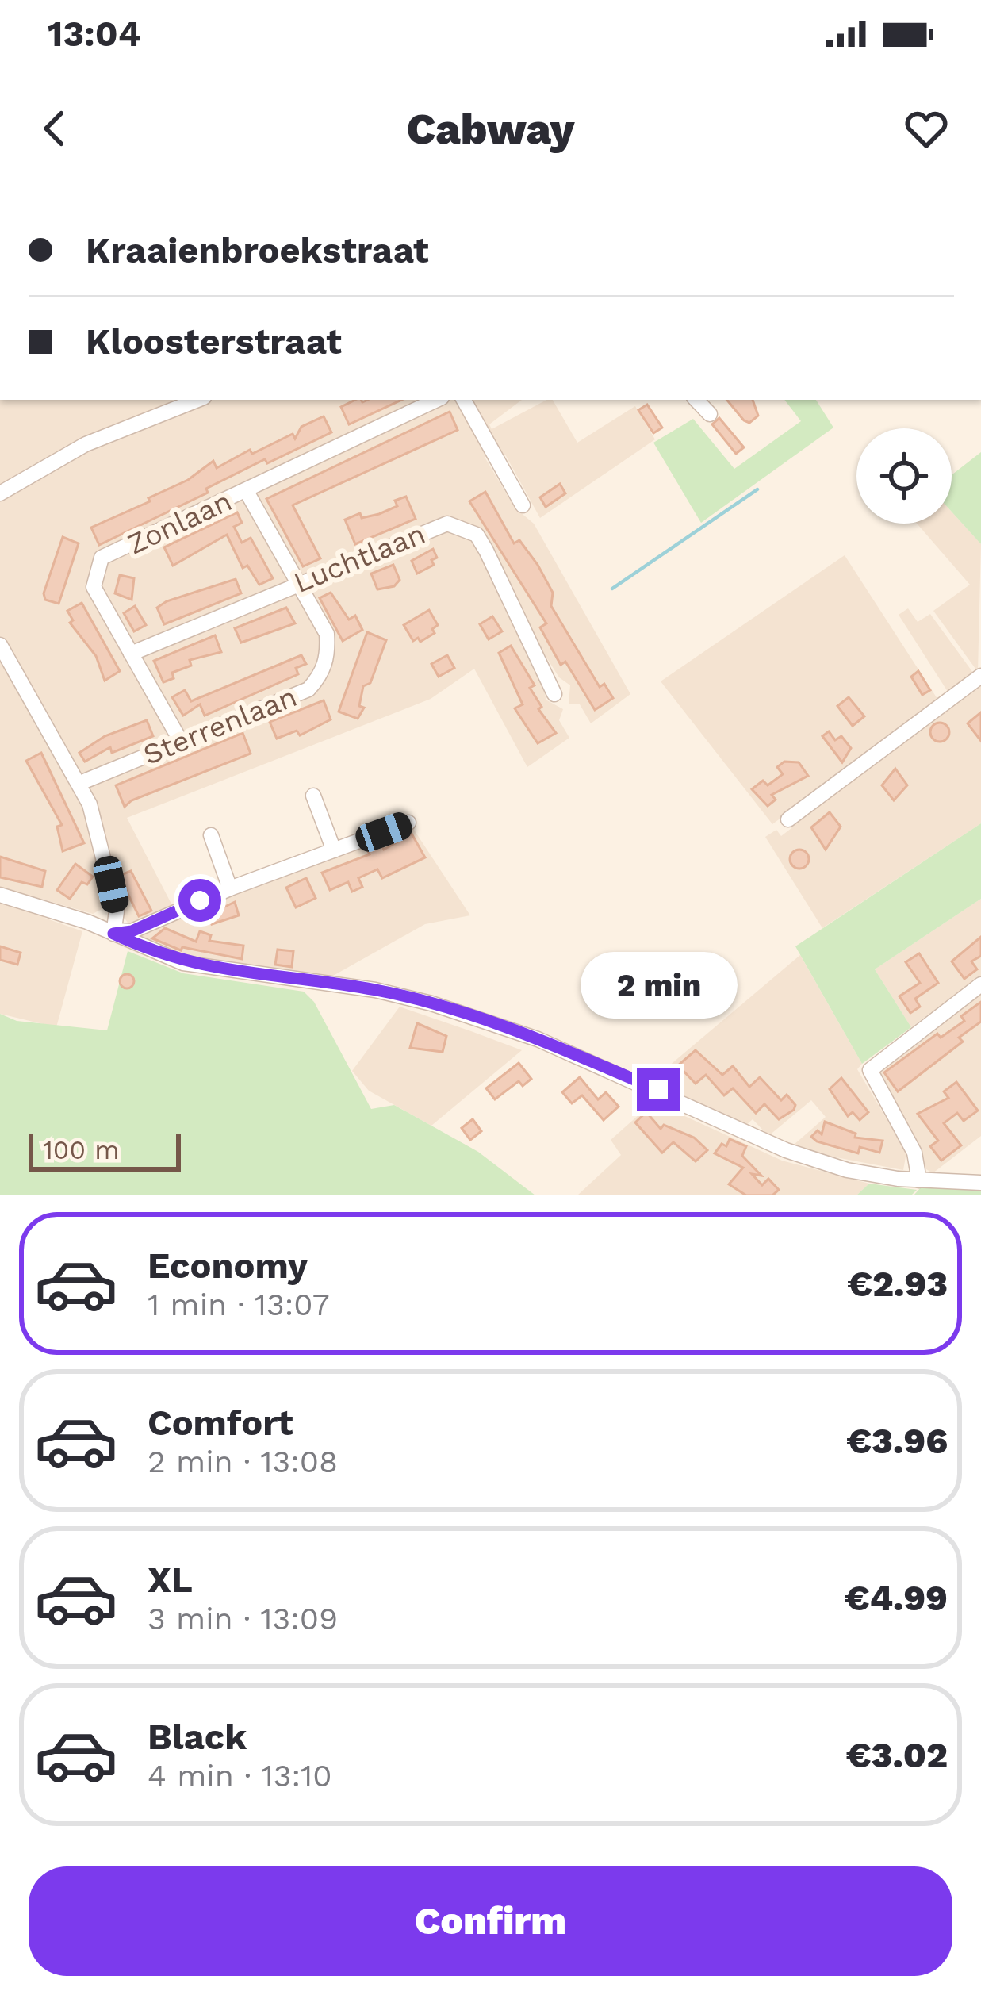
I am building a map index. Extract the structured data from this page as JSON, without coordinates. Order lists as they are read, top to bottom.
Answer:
{
  "streets": {
    "street": ["Zonlaan", "Luchtlaan", "Sterrenlaan"]
  },
  "crossings": [
    ["Zonlaan", "Luchtlaan"],
    ["Zonlaan", "Sterrenlaan"],
    ["Luchtlaan", "Sterrenlaan"]
  ],
  "scale_bar": "100 m",
  "page": {
    "status": "13:04",
    "header": "Cabway",
    "banner": ["Kraaienbroekstraat", "Kloosterstraat"],
    "bubble": "2 min",
    "scale": "100 m",
    "list": [
      {
        "name": "Economy",
        "note": "1 min · 13:07",
        "value": "€2.93"
      },
      {
        "name": "Comfort",
        "note": "2 min · 13:08",
        "value": "€3.96"
      },
      {
        "name": "XL",
        "note": "3 min · 13:09",
        "value": "€4.99"
      },
      {
        "name": "Black",
        "note": "4 min · 13:10",
        "value": "€3.02"
      }
    ],
    "buttons": "Confirm"
  }
}
